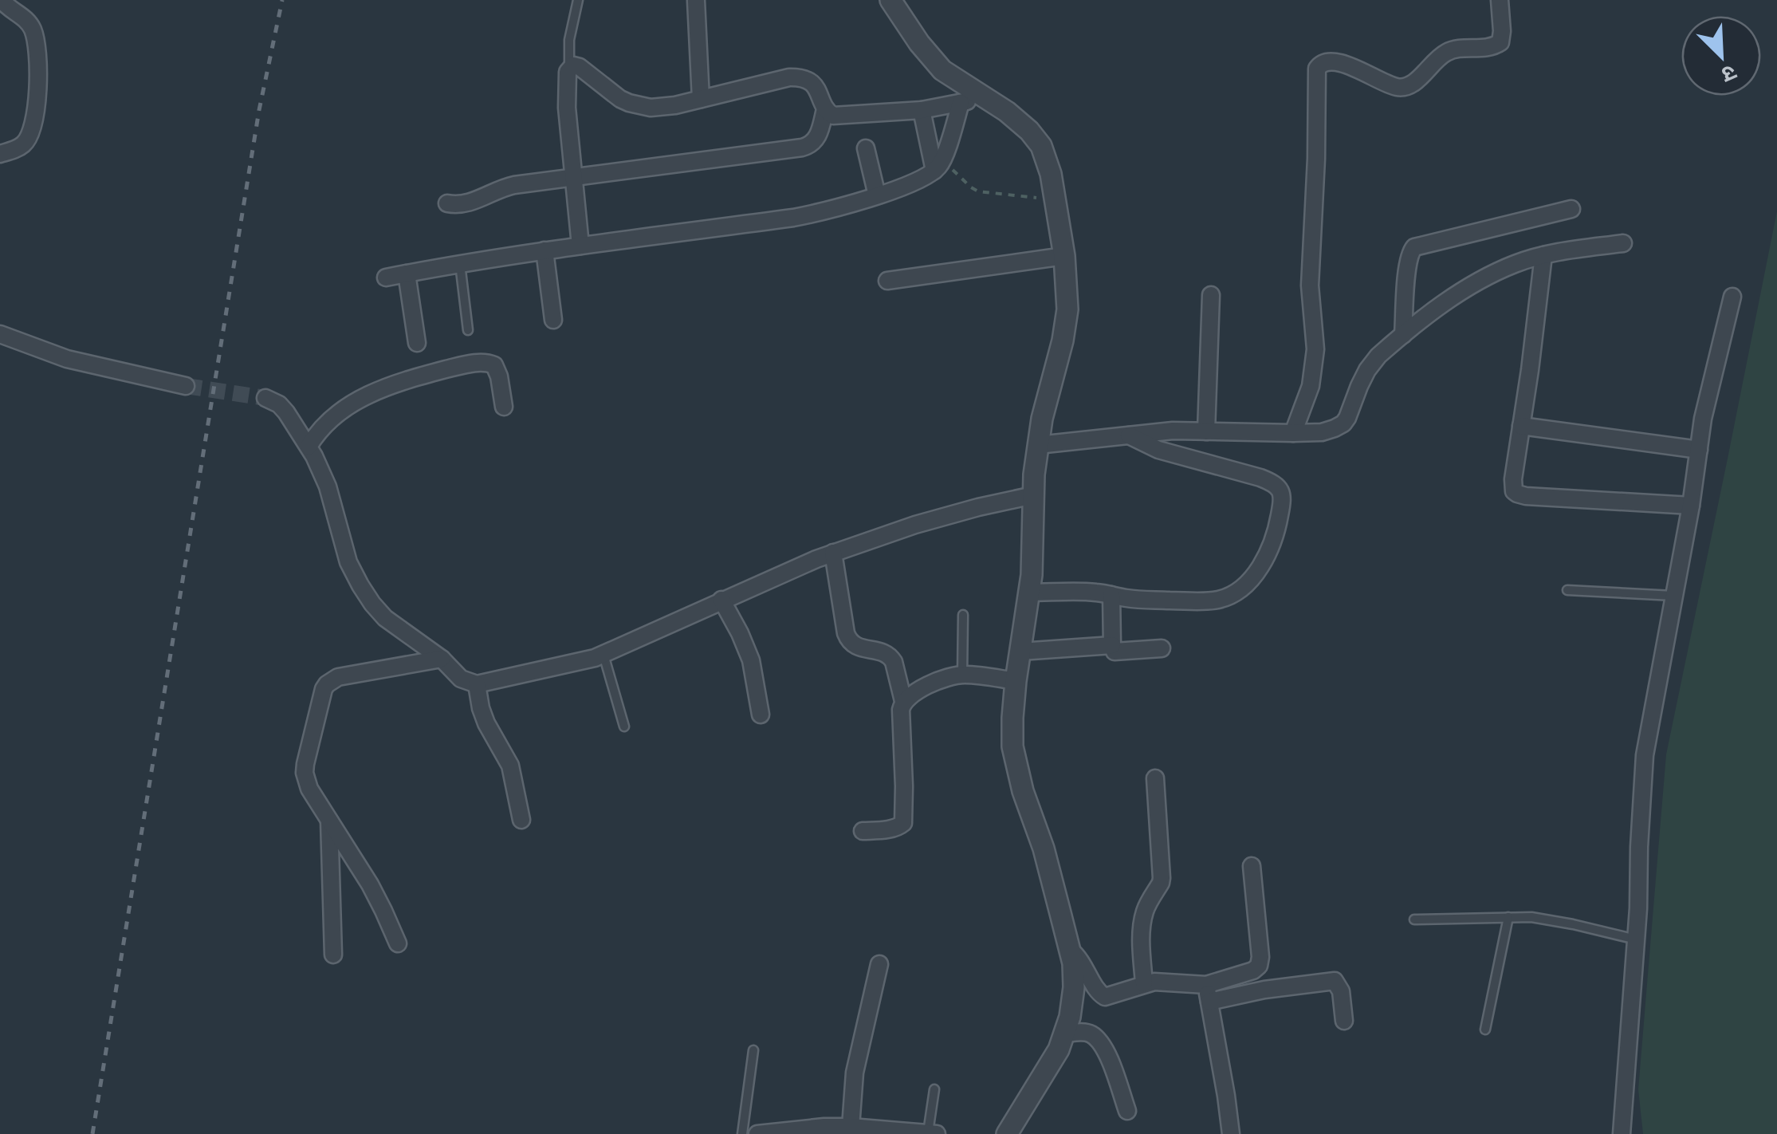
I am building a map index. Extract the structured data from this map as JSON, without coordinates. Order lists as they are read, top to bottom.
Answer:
{
  "north": "bottom right"
}
